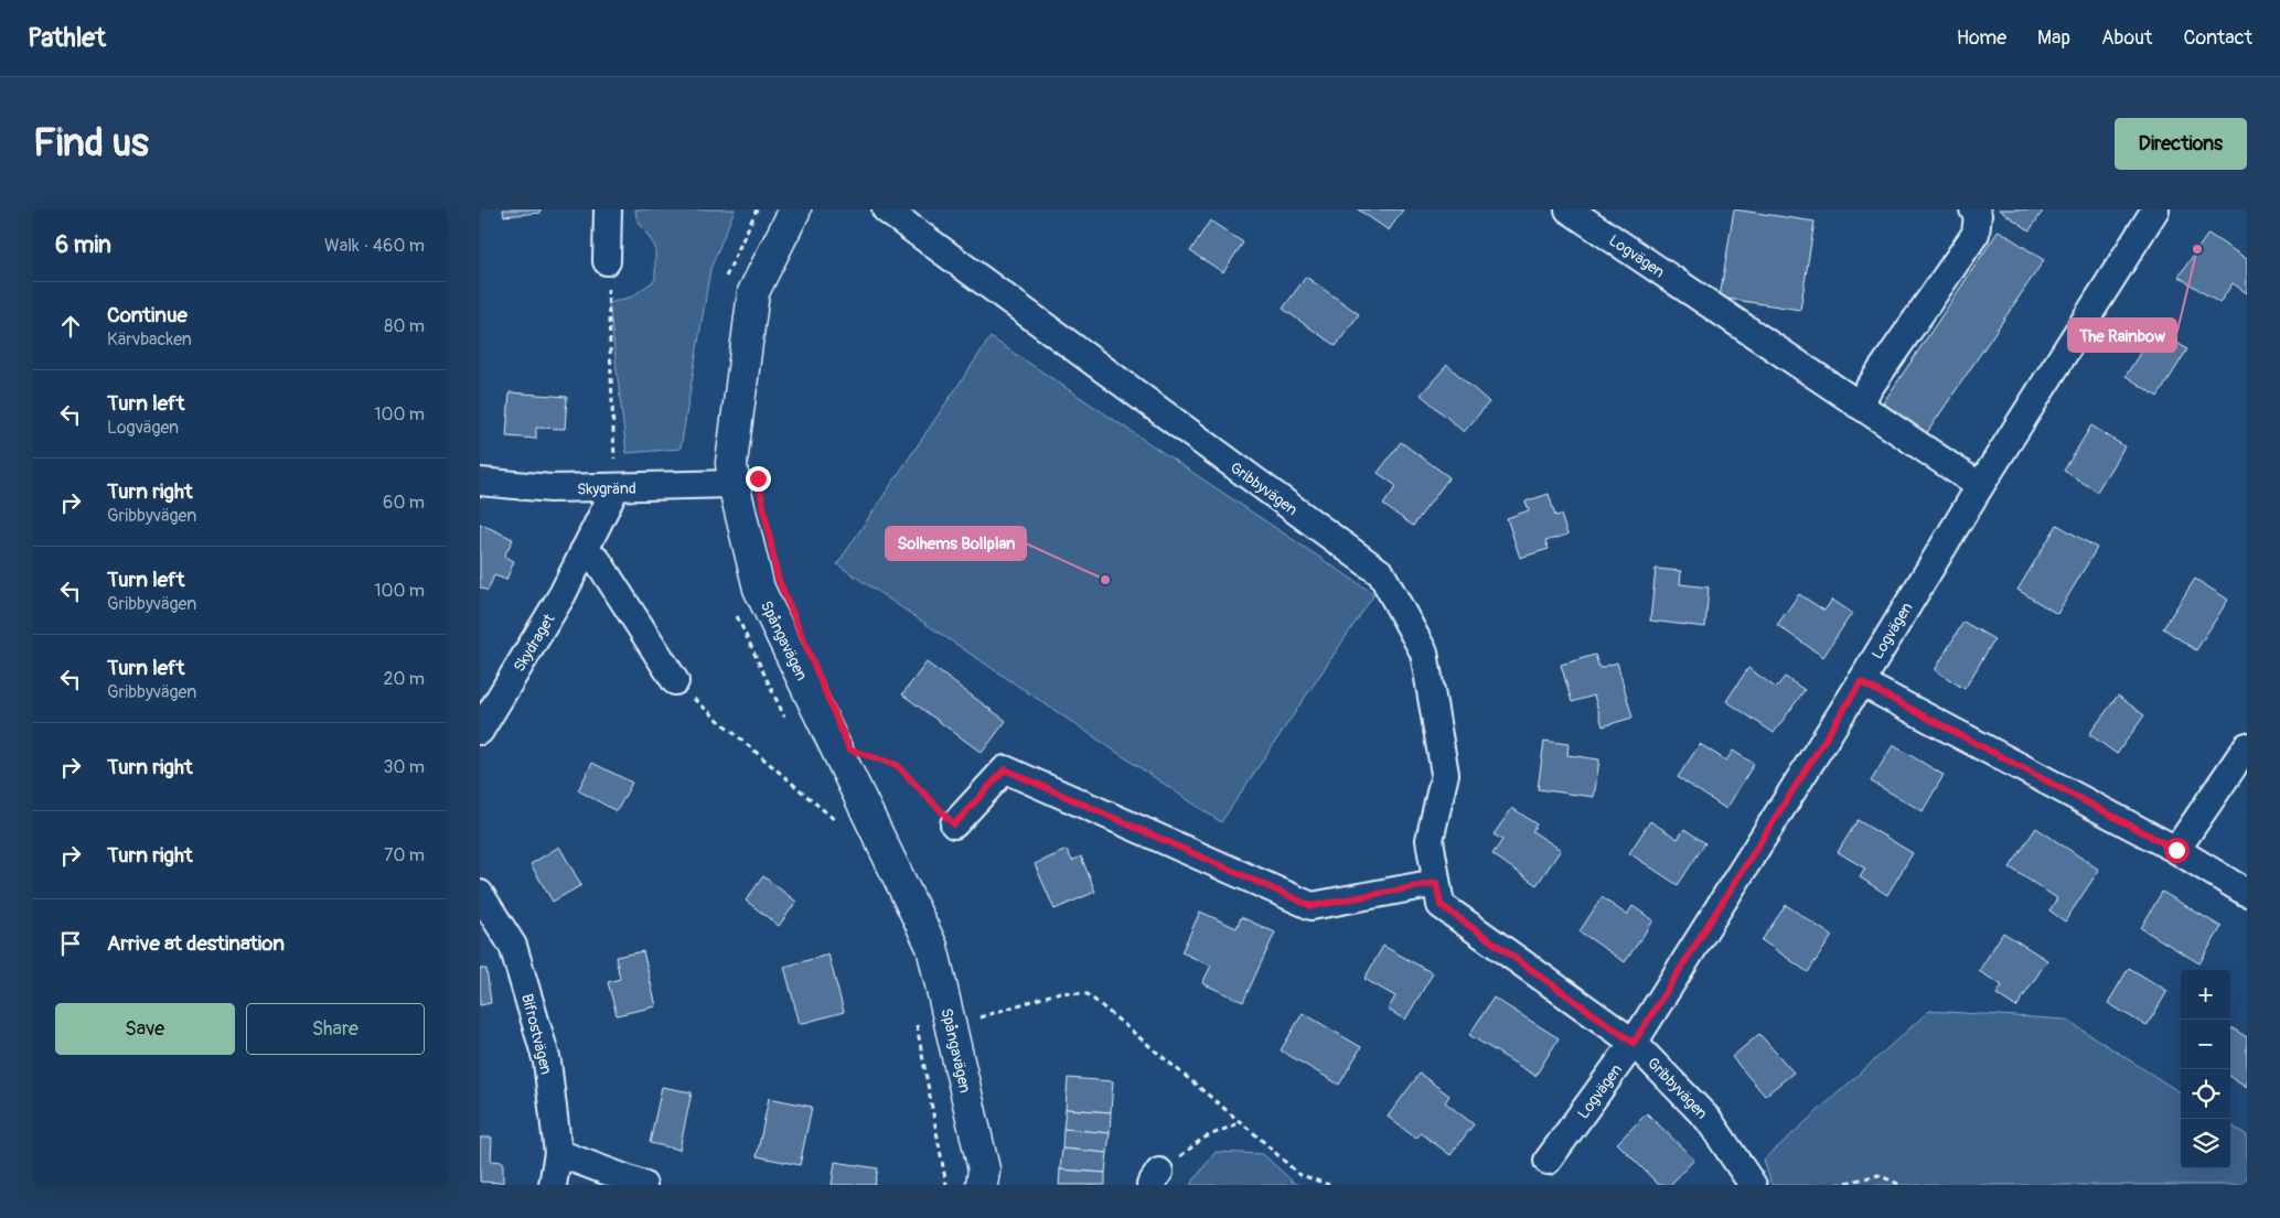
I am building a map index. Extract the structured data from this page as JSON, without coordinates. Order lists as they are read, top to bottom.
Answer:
{
  "streets": {
    "street": [
      "Logvägen",
      "Skygränd",
      "Gribbyvägen",
      "Spångavägen",
      "Skydraget",
      "Bifrostvägen"
    ]
  },
  "crossings": [
    ["Logvägen", "Gribbyvägen"],
    ["Skygränd", "Spångavägen"],
    ["Skygränd", "Skydraget"]
  ],
  "places": ["The Rainbow", "Solhems Bollplan"],
  "page": {
    "header": "Pathlet",
    "nav": [
      "Home",
      "Map",
      "About",
      "Contact"
    ],
    "buttons": [
      "Directions",
      ["Save", "Share"]
    ],
    "title": "Find us",
    "heading": ["6 min", "Walk · 460 m"],
    "list": [
      ["Continue", "Kärvbacken", "80 m"],
      ["Turn left", "Logvägen", "100 m"],
      ["Turn right", "Gribbyvägen", "60 m"],
      ["Turn left", "Gribbyvägen", "100 m"],
      ["Turn left", "Gribbyvägen", "20 m"],
      ["Turn right", "30 m"],
      ["Turn right", "70 m"],
      "Arrive at destination"
    ],
    "map_buttons": ["+", "−"]
  }
}
